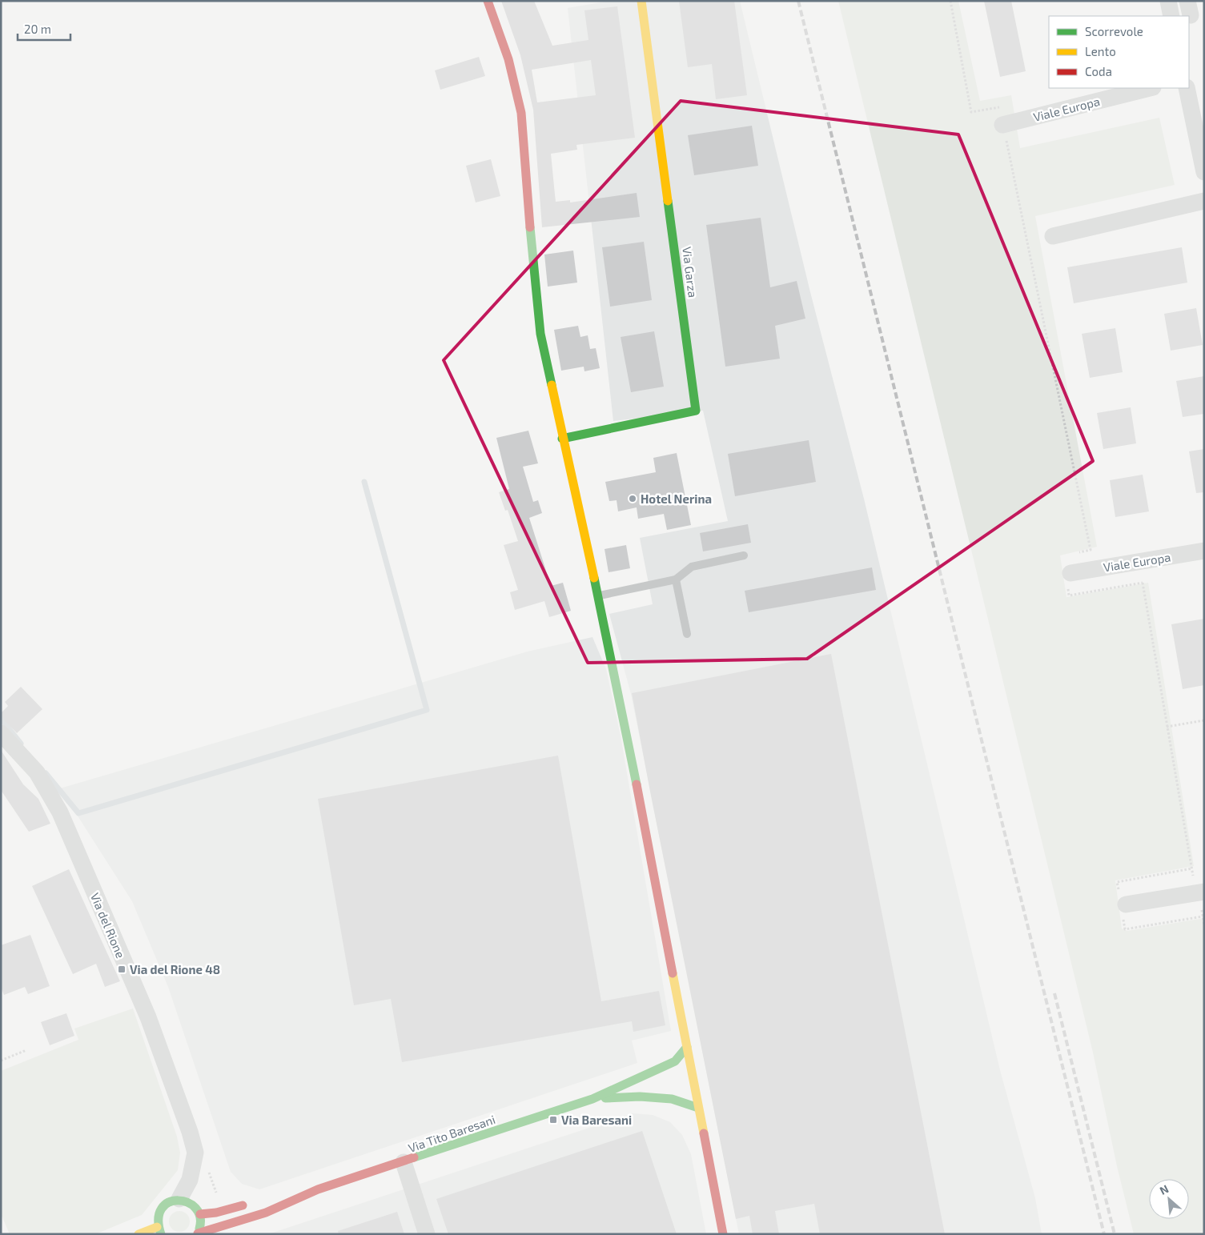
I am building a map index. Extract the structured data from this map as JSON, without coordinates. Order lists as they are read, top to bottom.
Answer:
{
  "streets": {
    "street": [
      "Viale Europa",
      "Via Garza",
      "Via del Rione",
      "Via Tito Baresani"
    ]
  },
  "places": {
    "other": ["Hotel Nerina"],
    "transit": ["Via del Rione 48", "Via Baresani"]
  },
  "legend": ["Scorrevole", "Lento", "Coda"],
  "scale_bar": "20 m",
  "north": "top left"
}
